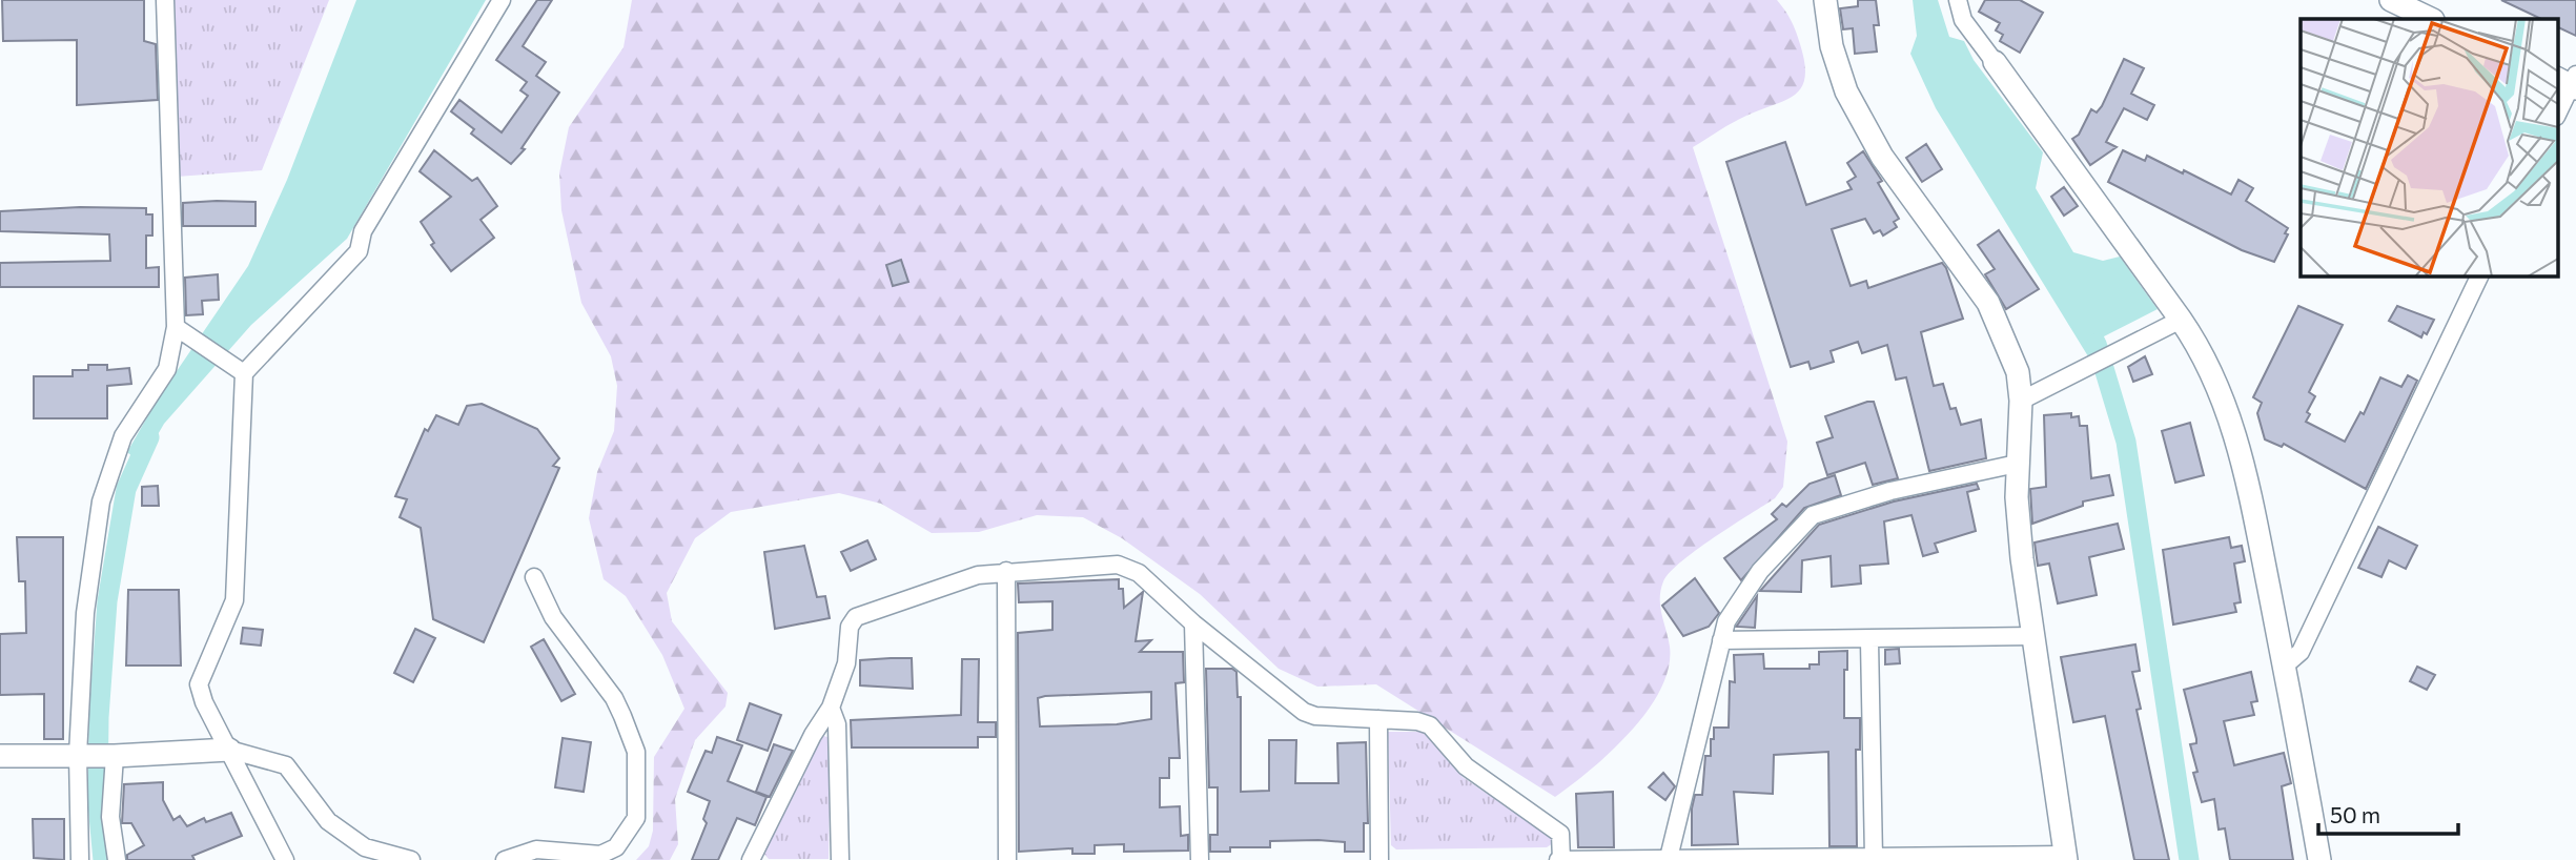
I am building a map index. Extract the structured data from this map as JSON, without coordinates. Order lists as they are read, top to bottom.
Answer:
{
  "scale_bar": "50 m"
}
